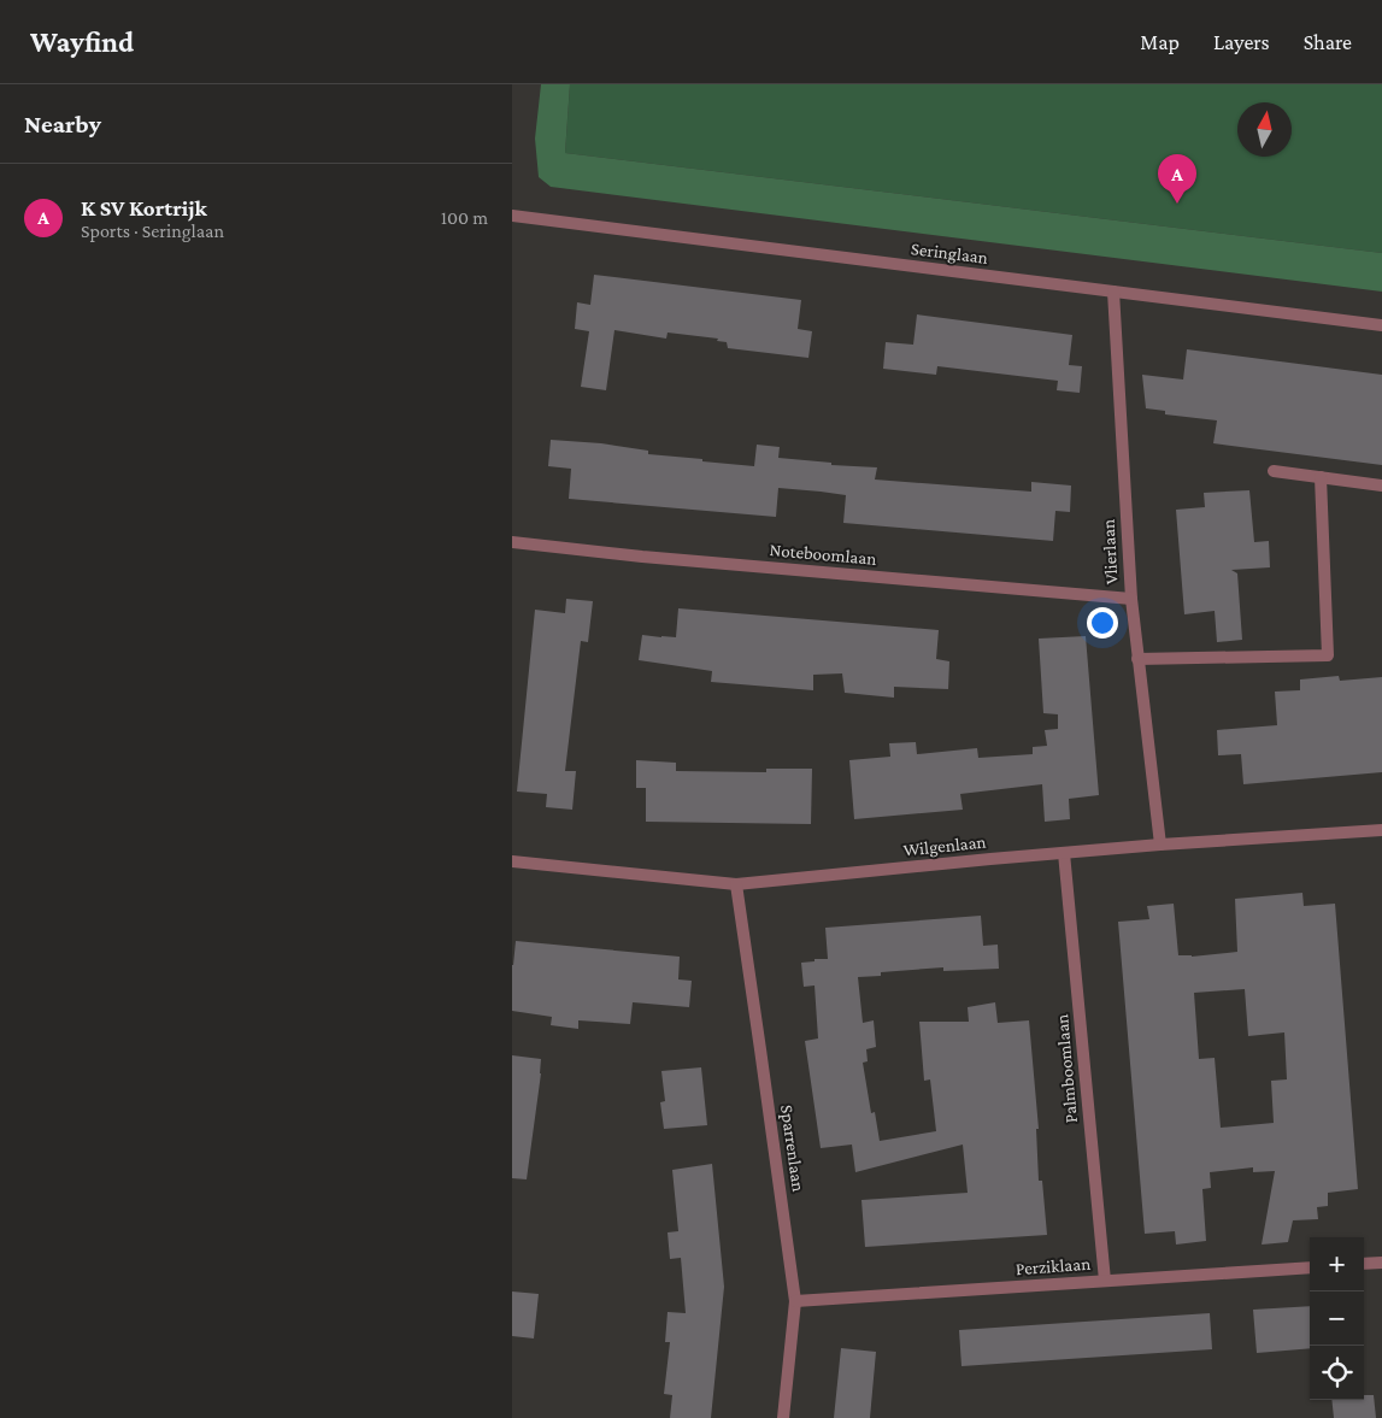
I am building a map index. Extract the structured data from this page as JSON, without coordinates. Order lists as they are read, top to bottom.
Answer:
{
  "streets": {
    "street": [
      "Seringlaan",
      "Vlierlaan",
      "Noteboomlaan",
      "Wilgenlaan",
      "Palmboomlaan",
      "Sparrenlaan",
      "Perziklaan"
    ]
  },
  "crossings": [
    ["Seringlaan", "Vlierlaan"],
    ["Vlierlaan", "Noteboomlaan"],
    ["Vlierlaan", "Wilgenlaan"],
    ["Wilgenlaan", "Palmboomlaan"],
    ["Wilgenlaan", "Sparrenlaan"],
    ["Palmboomlaan", "Perziklaan"],
    ["Sparrenlaan", "Perziklaan"]
  ],
  "north": "top",
  "page": {
    "header": "Wayfind",
    "nav": ["Map", "Layers", "Share"],
    "heading": "Nearby",
    "pins": "A",
    "list": [
      {
        "mark": "A",
        "name": "K SV Kortrijk",
        "note": "Sports · Seringlaan",
        "value": "100 m"
      }
    ],
    "map_buttons": ["+", "−"]
  }
}
